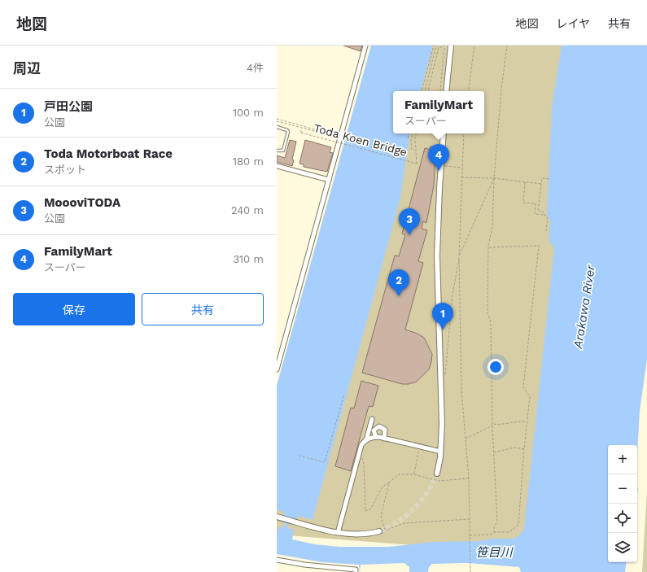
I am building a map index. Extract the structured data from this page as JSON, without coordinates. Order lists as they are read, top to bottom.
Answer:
{
  "streets": {
    "path": ["Toda Koen Bridge"]
  },
  "water": ["Arakawa River", "笹目川"],
  "page": {
    "header": "地図",
    "nav": ["地図", "レイヤ", "共有"],
    "heading": ["周辺", "4件"],
    "list": [
      {
        "mark": "1",
        "name": "戸田公園",
        "note": "公園",
        "value": "100 m"
      },
      {
        "mark": "2",
        "name": "Toda Motorboat Race",
        "note": "スポット",
        "value": "180 m"
      },
      {
        "mark": "3",
        "name": "MoooviTODA",
        "note": "公園",
        "value": "240 m"
      },
      {
        "mark": "4",
        "name": "FamilyMart",
        "note": "スーパー",
        "value": "310 m"
      }
    ],
    "popup": ["FamilyMart", "スーパー"],
    "pins": [
      "4",
      "3",
      "2",
      "1"
    ],
    "buttons": ["保存", "共有"],
    "map_buttons": ["+", "−"]
  }
}
